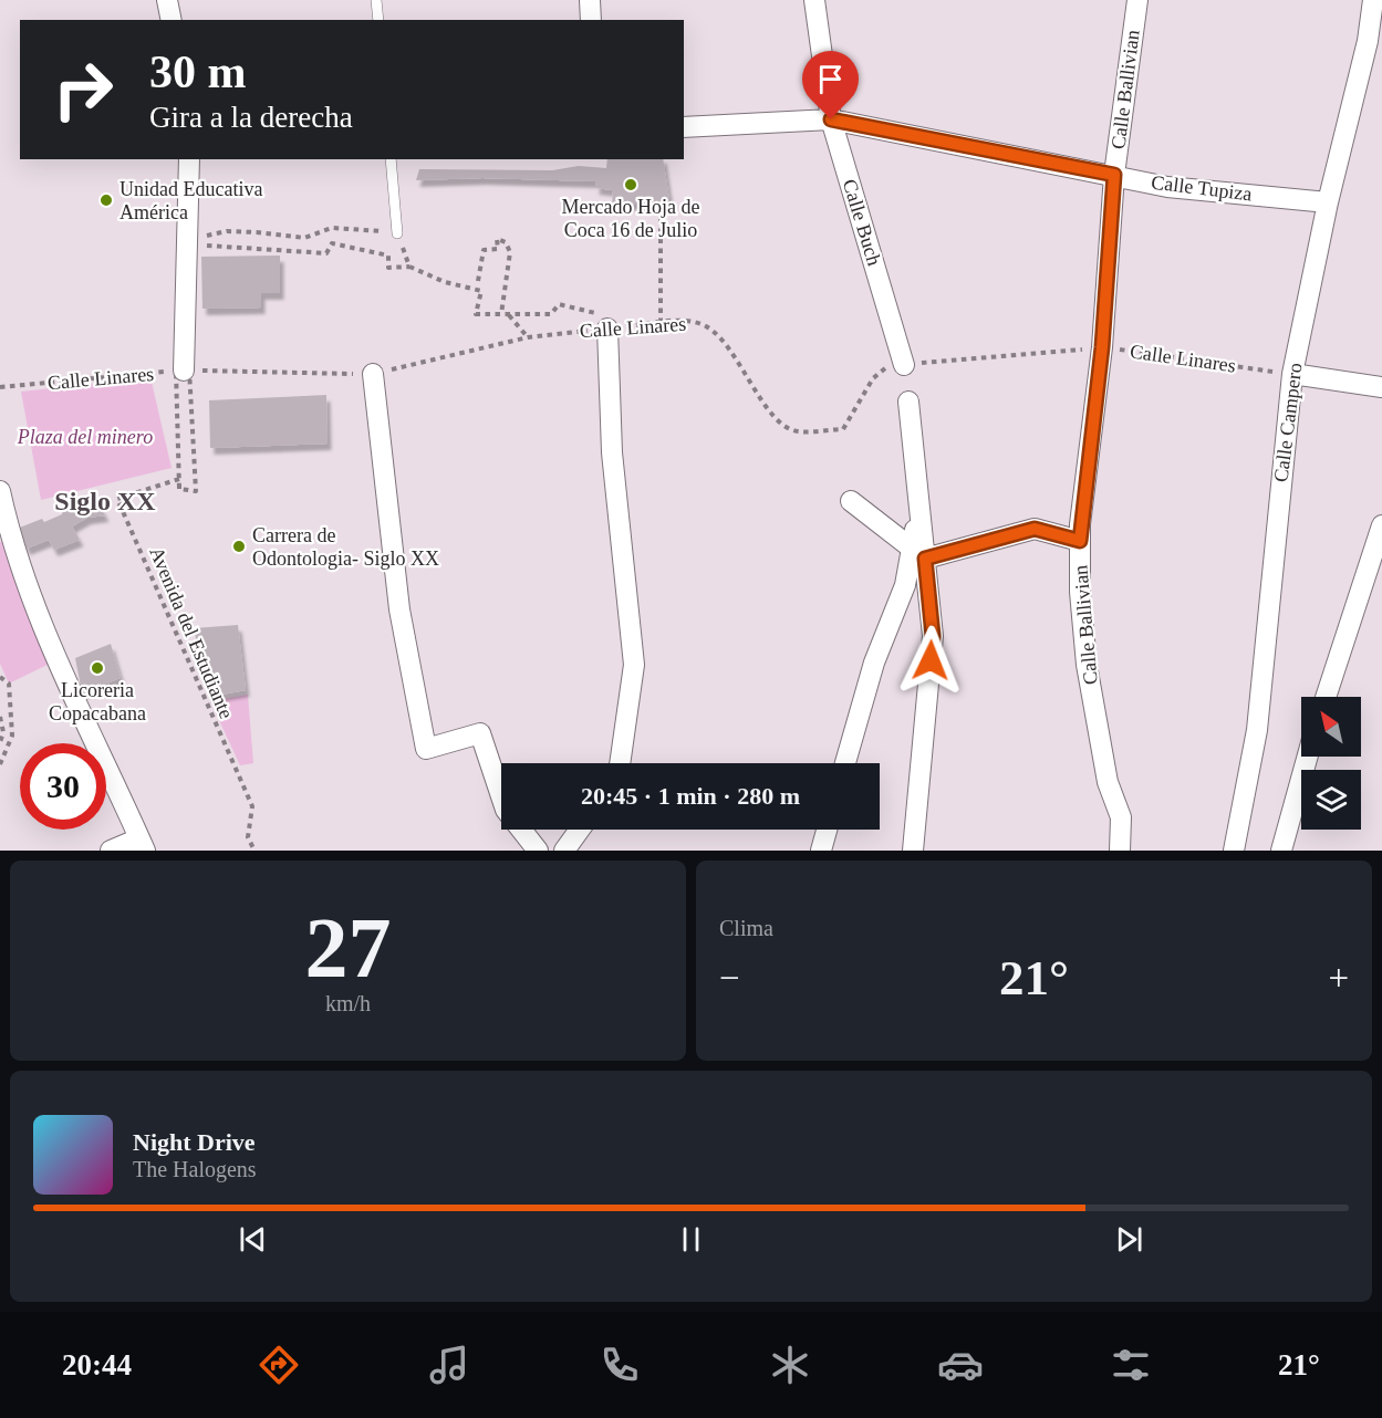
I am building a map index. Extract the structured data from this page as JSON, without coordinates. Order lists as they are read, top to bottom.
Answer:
{
  "streets": {
    "street": [
      "Calle Ballivian",
      "Calle Tupiza",
      "Calle Buch",
      "Calle Campero"
    ],
    "path": ["Calle Linares", "Avenida del Estudiante"]
  },
  "crossings": [
    ["Calle Ballivian", "Calle Tupiza"],
    ["Calle Ballivian", "Calle Linares"],
    ["Calle Tupiza", "Calle Buch"],
    ["Calle Tupiza", "Calle Campero"],
    ["Calle Buch", "Calle Linares"],
    ["Calle Linares", "Calle Campero"]
  ],
  "districts": ["Siglo XX"],
  "parks": ["Plaza del minero"],
  "places": [
    "Mercado Hoja de Coca 16 de Julio",
    "Unidad Educativa América",
    "Carrera de Odontologia- Siglo XX",
    "Licoreria Copacabana"
  ],
  "north": "top left",
  "page": {
    "turn": ["30 m", "Gira a la derecha"],
    "limit": "30",
    "trip": "20:45 · 1 min · 280 m",
    "tile": [
      ["27", "km/h"],
      "Clima"
    ],
    "heat": ["−", "21°", "+"],
    "song": ["Night Drive", "The Halogens"],
    "tabs": ["20:44", "21°"]
  }
}
